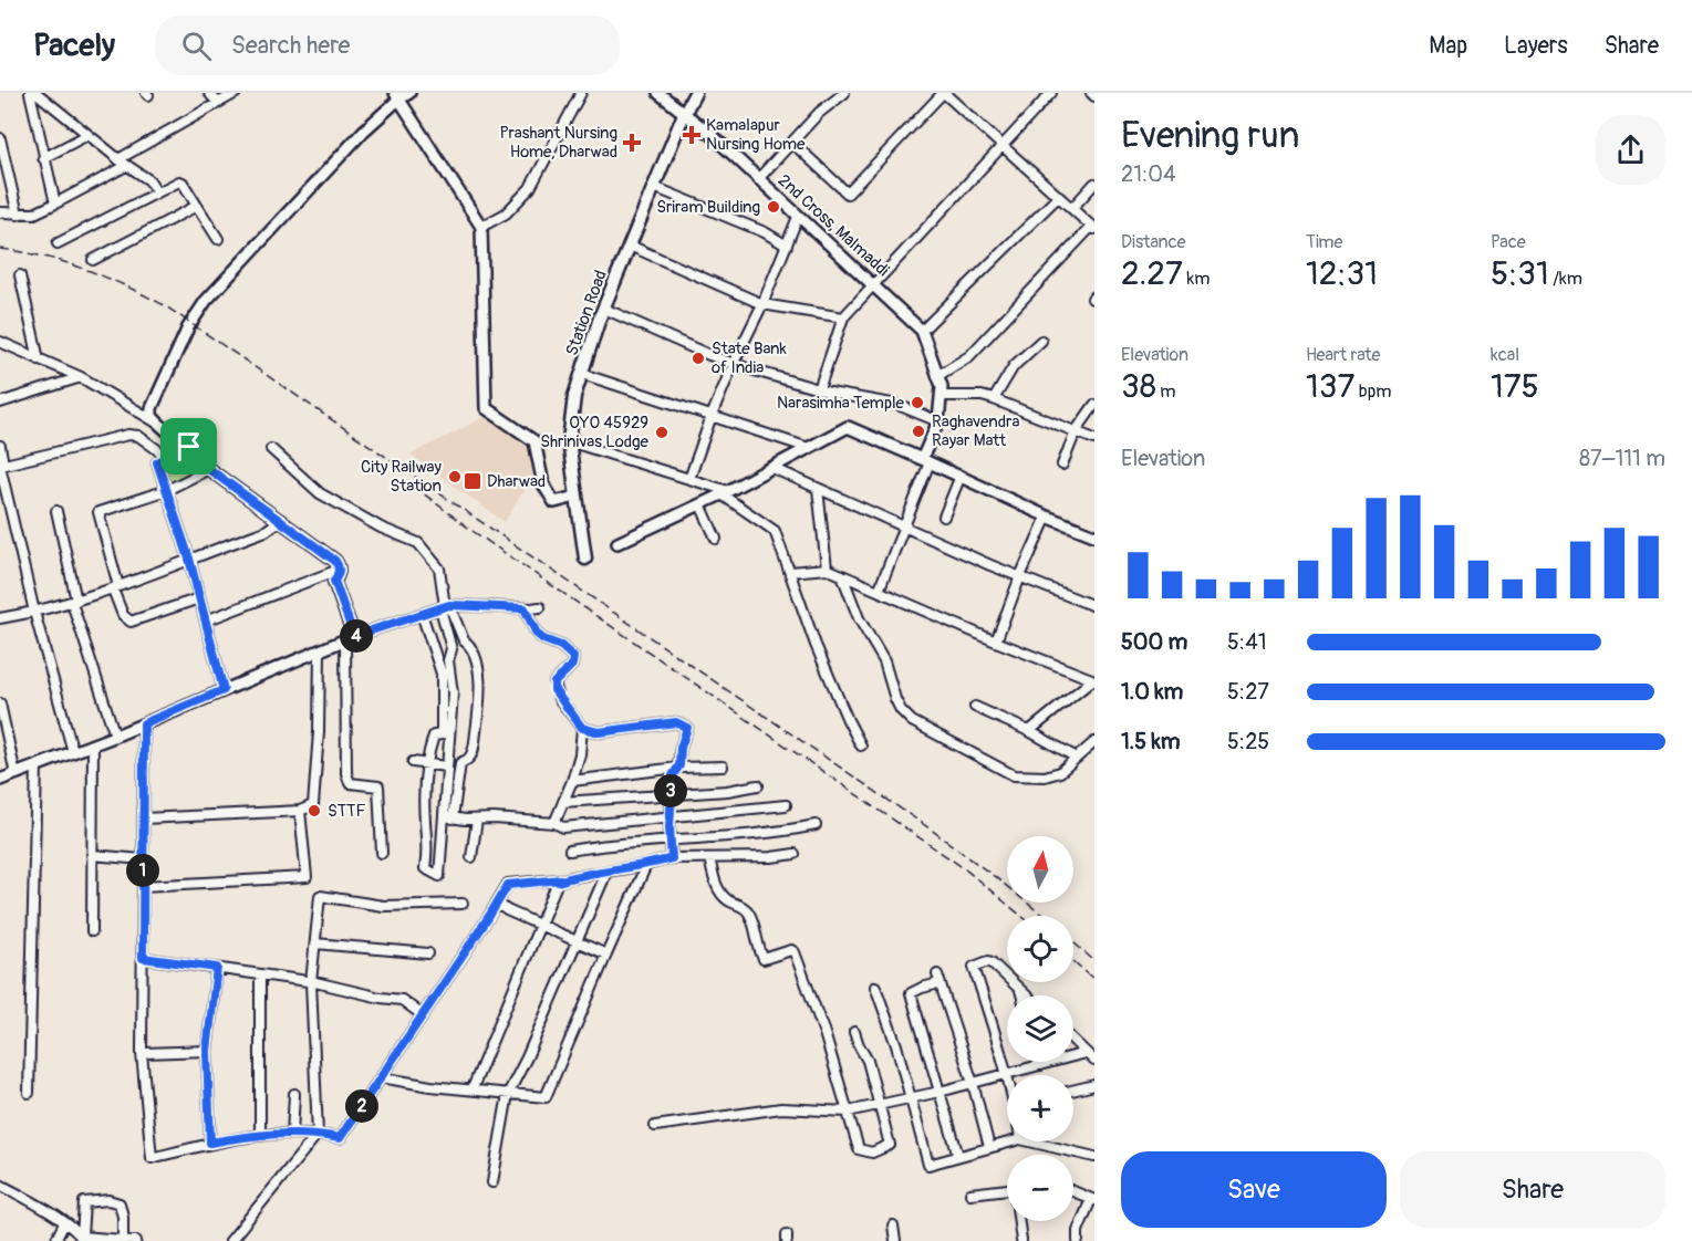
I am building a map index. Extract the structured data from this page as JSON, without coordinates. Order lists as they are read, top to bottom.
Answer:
{
  "streets": {
    "main road": ["Station Road"],
    "street": ["2nd Cross, Malmaddi"]
  },
  "crossings": [
    ["2nd Cross, Malmaddi", "Station Road"]
  ],
  "places": {
    "health": ["Kamalapur Nursing Home", "Prashant Nursing Home, Dharwad"],
    "other": [
      "Sriram Building",
      "State Bank of India",
      "Narasimha Temple",
      "Raghavendra Rayar Matt",
      "OYO 45929 Shrinivas Lodge",
      "City Railway Station",
      "STTF"
    ],
    "transit": ["Dharwad"]
  },
  "north": "top",
  "page": {
    "header": "Pacely",
    "search": "Search here",
    "nav": ["Map", "Layers", "Share"],
    "heading": ["Evening run", "21:04"],
    "stats": [
      ["Distance", "2.27 km"],
      ["Time", "12:31"],
      ["Pace", "5:31 /km"],
      ["Elevation", "38 m"],
      ["Heart rate", "137 bpm"],
      ["kcal", "175"]
    ],
    "chart": ["Elevation", "87–111 m"],
    "list": [
      {
        "name": "500 m",
        "note": "5:41"
      },
      {
        "name": "1.0 km",
        "note": "5:27"
      },
      {
        "name": "1.5 km",
        "note": "5:25"
      }
    ],
    "pins": [
      "4",
      "3",
      "1",
      "2"
    ],
    "map_buttons": ["+", "−"],
    "buttons": ["Save", "Share"]
  }
}
